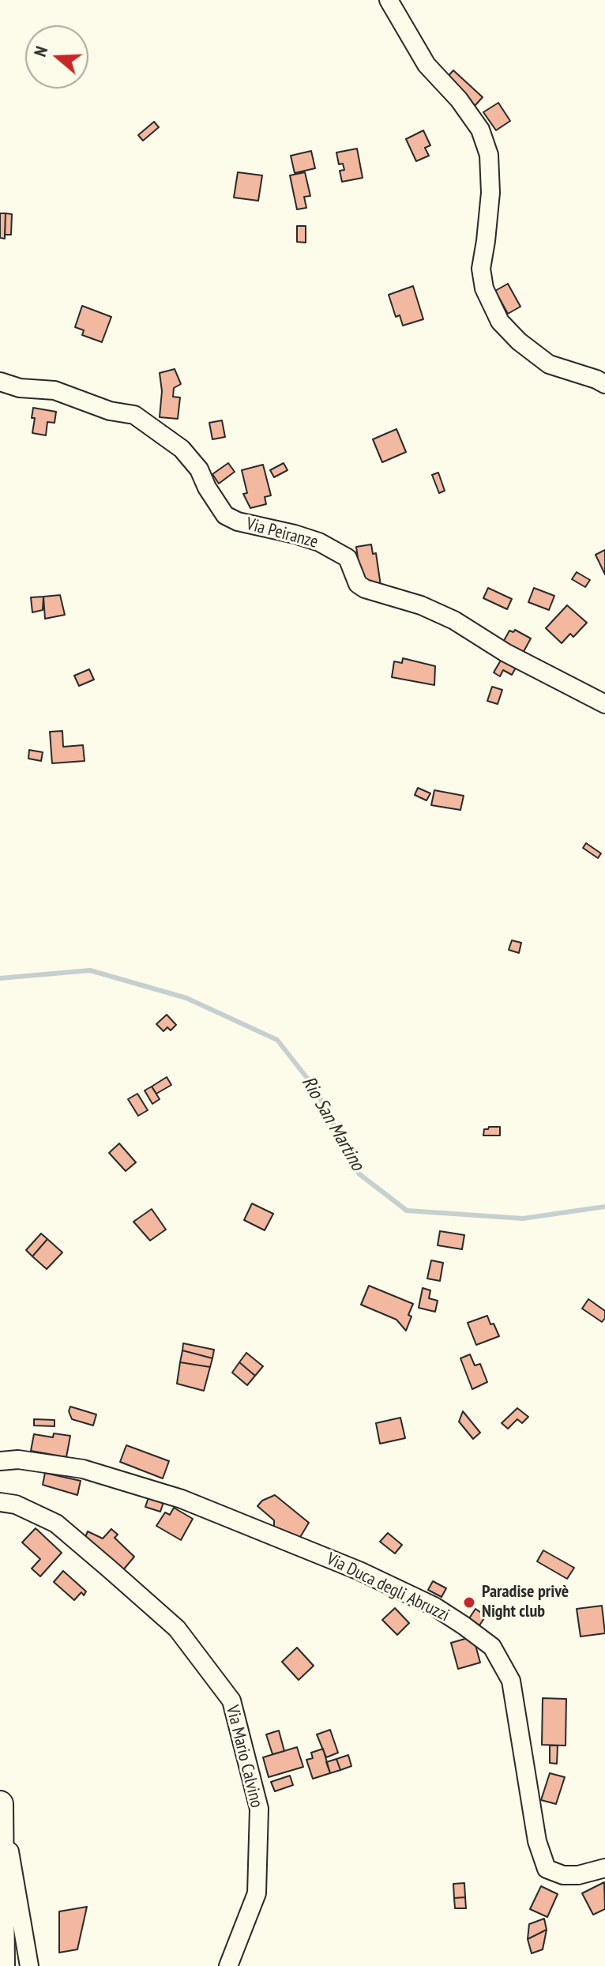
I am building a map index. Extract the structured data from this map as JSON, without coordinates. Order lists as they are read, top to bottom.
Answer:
{
  "streets": {
    "street": ["Via Peiranze", "Via Duca degli Abruzzi", "Via Mario Calvino"]
  },
  "water": ["Rio San Martino"],
  "places": ["Paradise privè Night club"],
  "north": "left"
}
